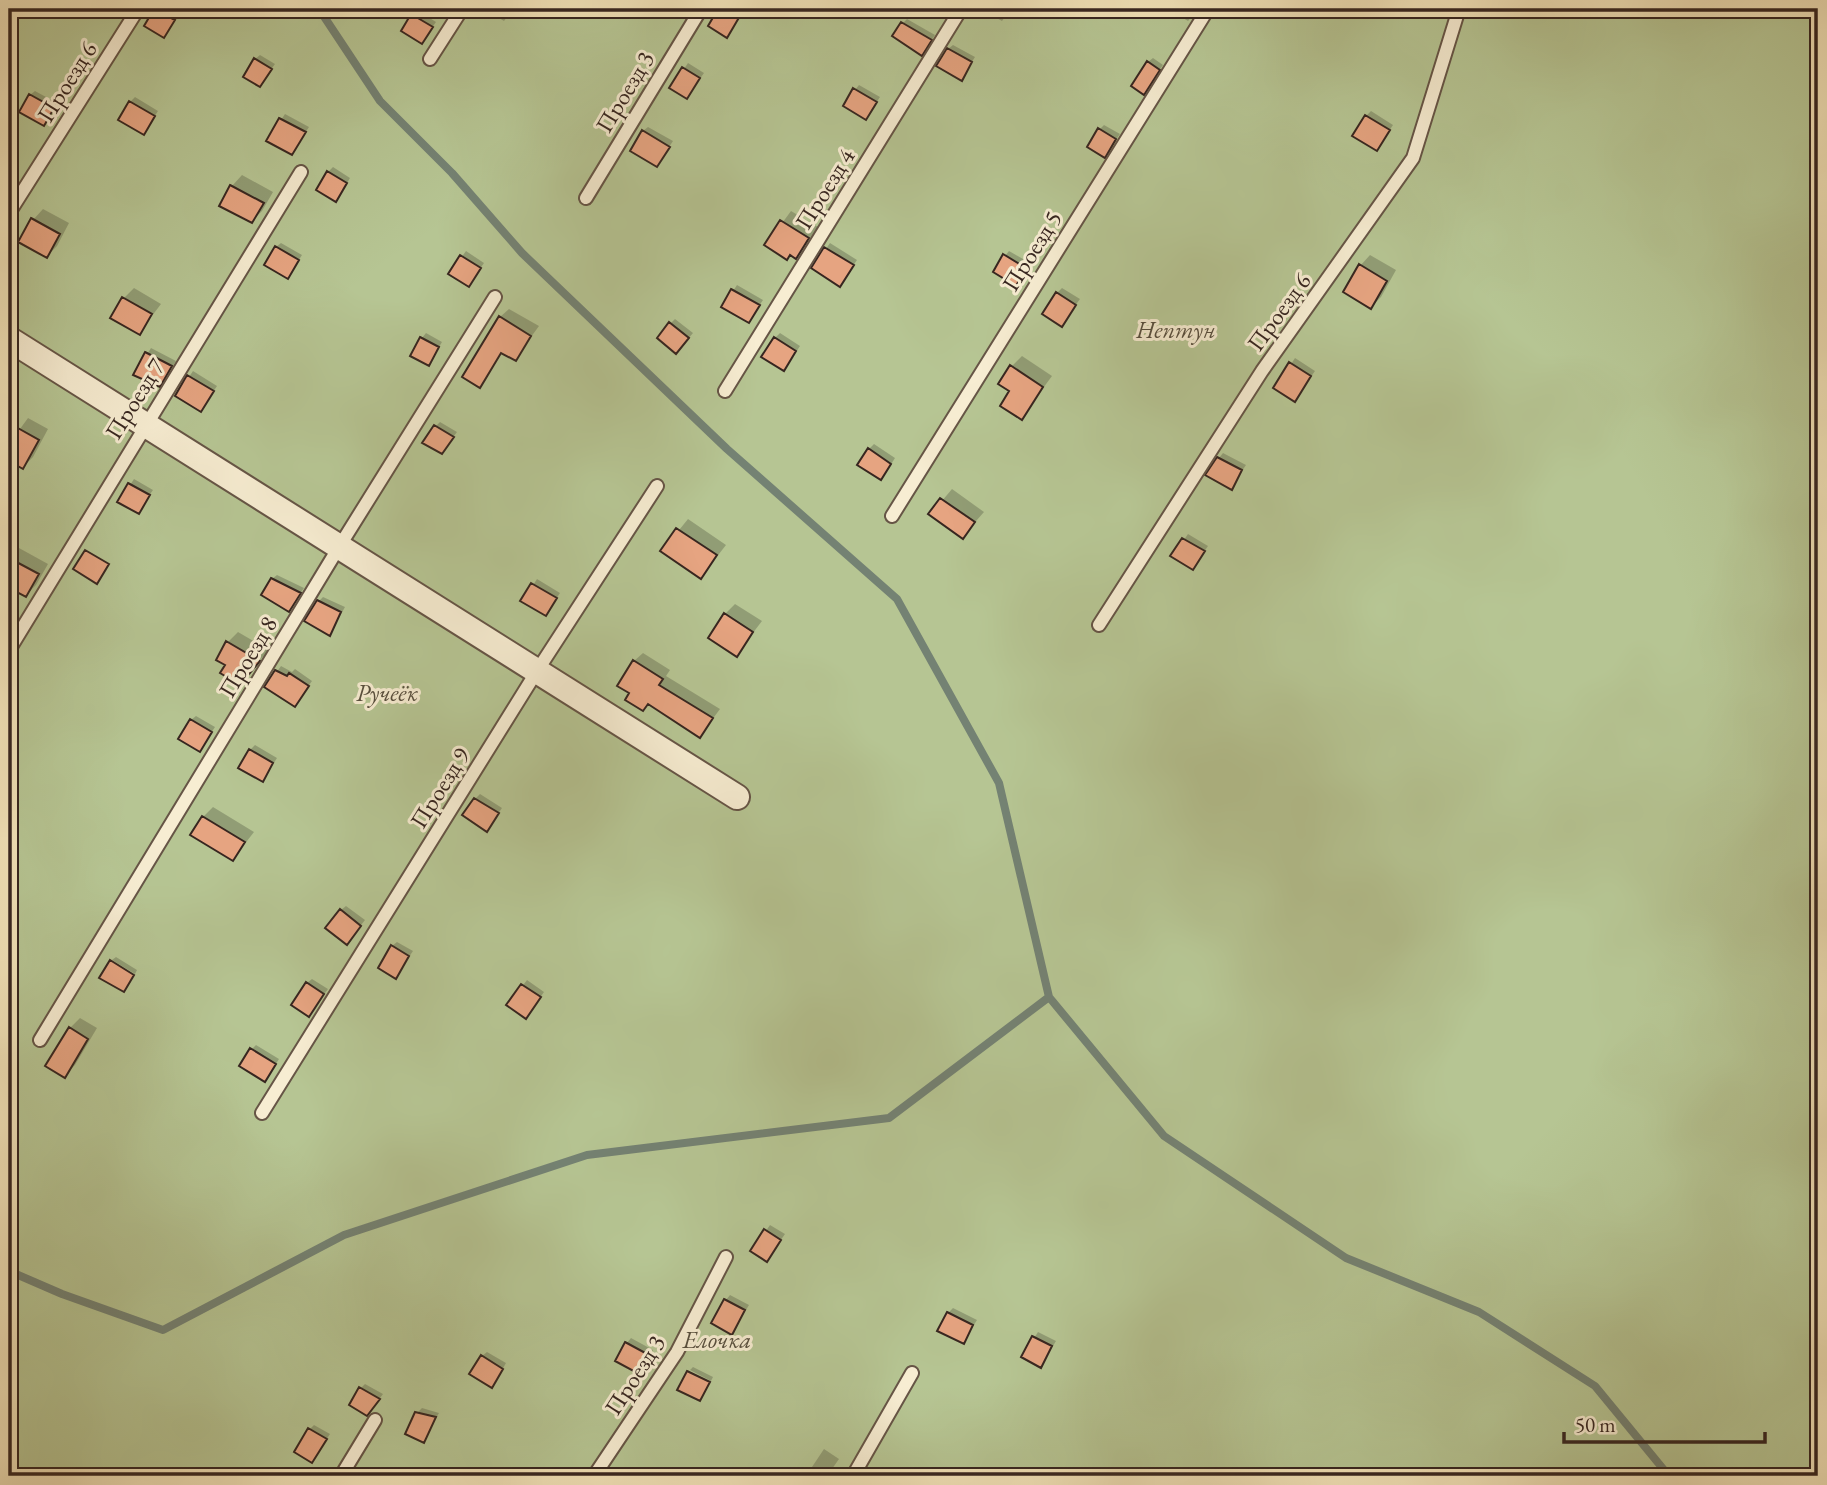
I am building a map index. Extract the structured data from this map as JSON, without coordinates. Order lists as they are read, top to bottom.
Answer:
{
  "streets": {
    "lane": [
      "Проезд 6",
      "Проезд 3",
      "Проезд 4",
      "Проезд 5",
      "Проезд 7",
      "Проезд 8",
      "Проезд 9"
    ]
  },
  "parks": ["Нептун", "Ручеёк", "Елочка"],
  "scale_bar": "50 m"
}
